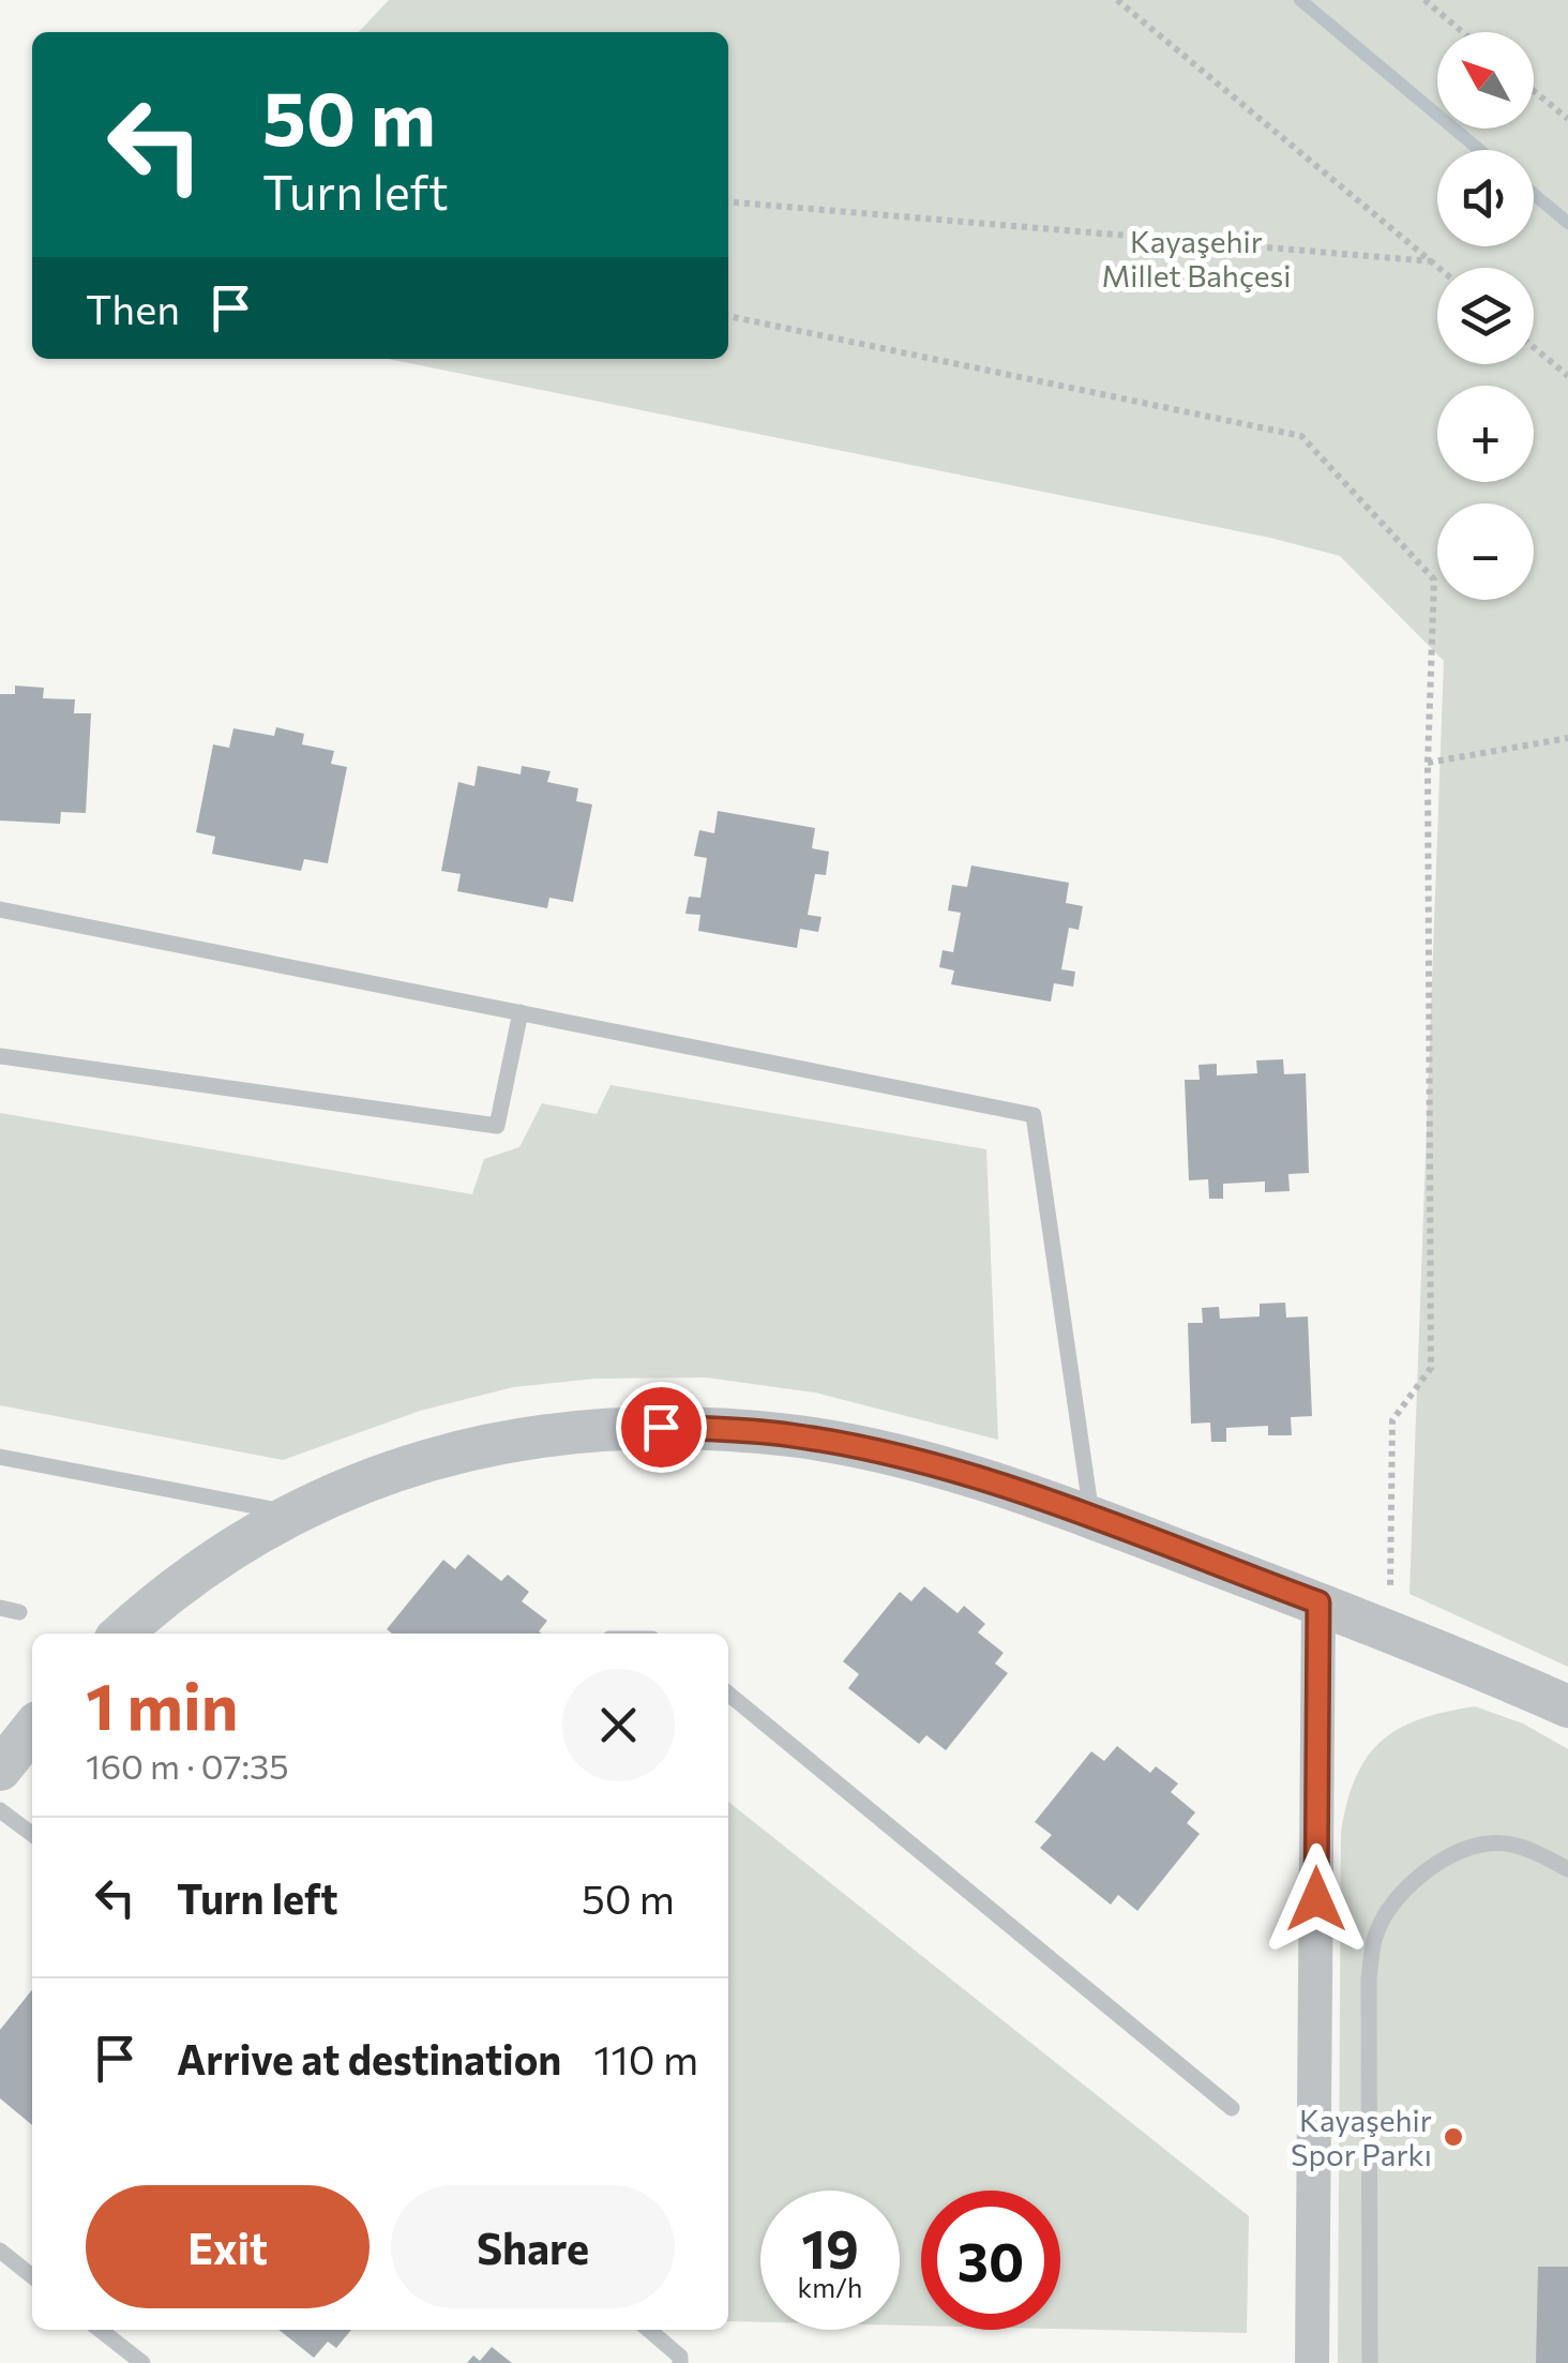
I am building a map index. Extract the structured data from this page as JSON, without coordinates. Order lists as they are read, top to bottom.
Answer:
{
  "parks": ["Kayaşehir Millet Bahçesi"],
  "places": ["Kayaşehir Spor Parkı"],
  "north": "top left",
  "page": {
    "map_buttons": ["+", "−"],
    "turn": ["50 m", "Turn left"],
    "then": "Then",
    "heading": ["1 min", "160 m · 07:35"],
    "list": [
      {
        "name": "Turn left",
        "value": "50 m"
      },
      {
        "name": "Arrive at destination",
        "value": "110 m"
      }
    ],
    "buttons": ["Exit", "Share"],
    "speed": "19 km/h",
    "limit": "30"
  }
}
